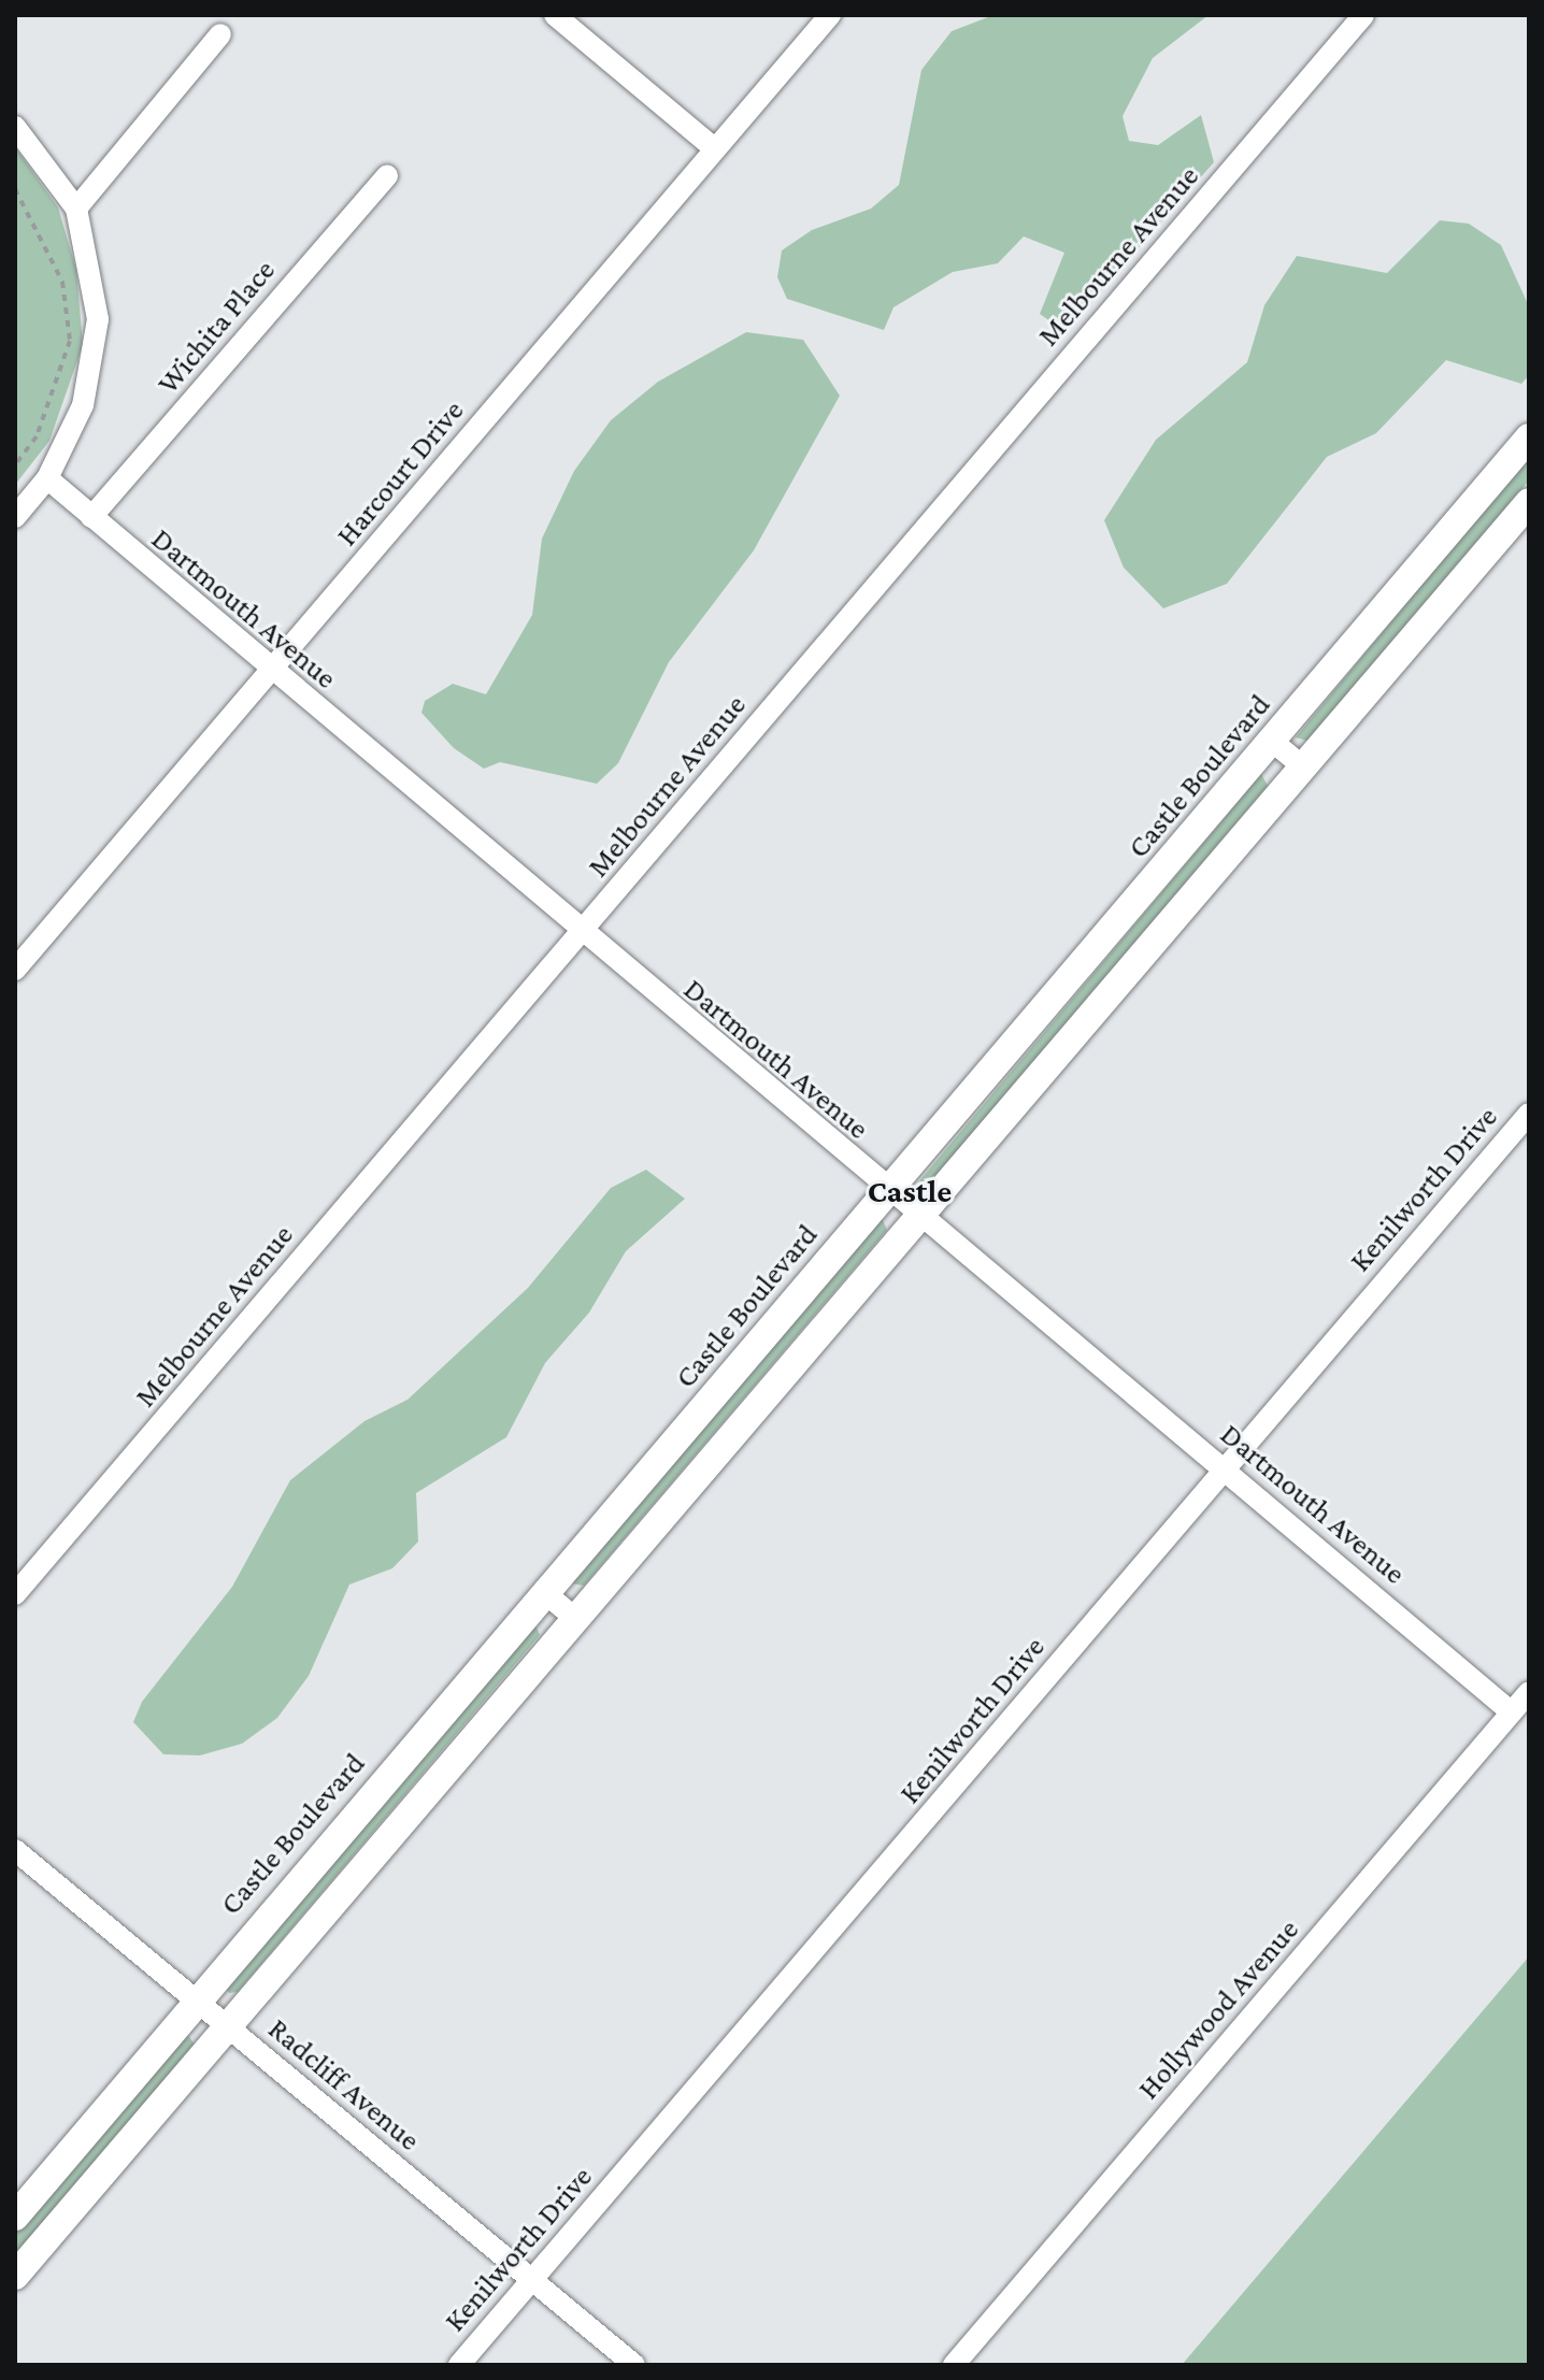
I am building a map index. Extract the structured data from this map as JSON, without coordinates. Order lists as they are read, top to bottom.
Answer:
{
  "streets": {
    "street": [
      "Melbourne Avenue",
      "Wichita Place",
      "Harcourt Drive",
      "Dartmouth Avenue",
      "Castle Boulevard",
      "Kenilworth Drive",
      "Hollywood Avenue",
      "Radcliff Avenue"
    ]
  },
  "crossings": [
    ["Melbourne Avenue", "Dartmouth Avenue"],
    ["Wichita Place", "Dartmouth Avenue"],
    ["Harcourt Drive", "Dartmouth Avenue"],
    ["Dartmouth Avenue", "Castle Boulevard"],
    ["Dartmouth Avenue", "Kenilworth Drive"],
    ["Dartmouth Avenue", "Hollywood Avenue"],
    ["Castle Boulevard", "Radcliff Avenue"],
    ["Kenilworth Drive", "Radcliff Avenue"]
  ],
  "districts": ["Castle"]
}
